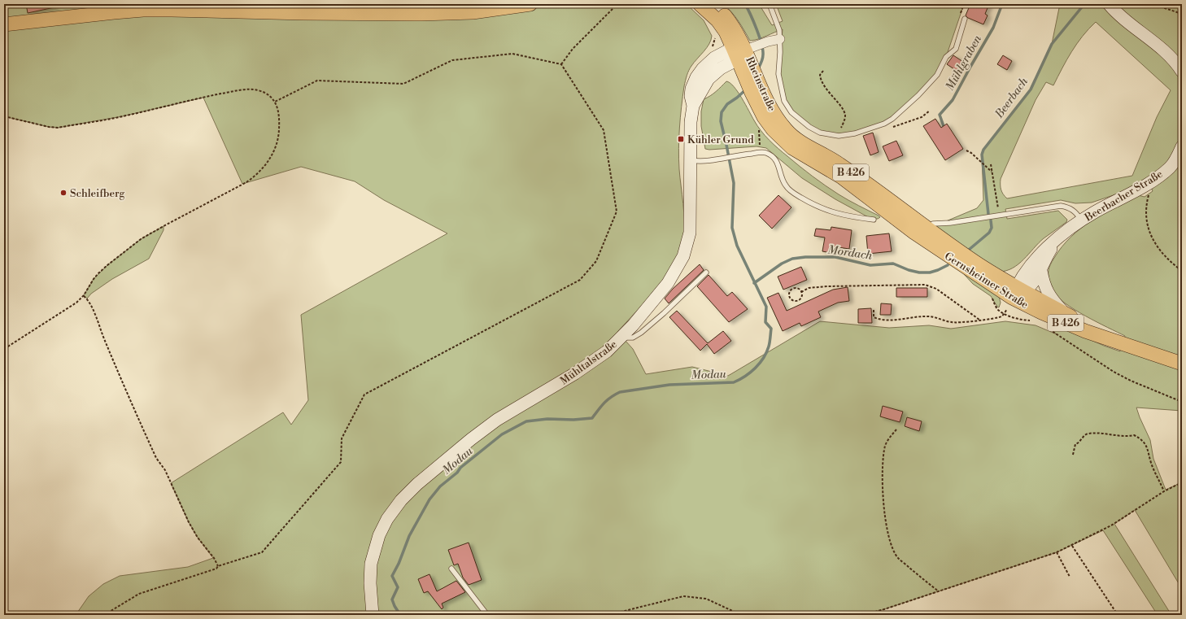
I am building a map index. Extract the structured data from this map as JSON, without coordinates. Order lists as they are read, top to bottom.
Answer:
{
  "streets": {
    "main road": ["Rheinstraße", "B 426", "Gernsheimer Straße"],
    "street": ["Beerbacher Straße", "Mühltalstraße"]
  },
  "crossings": [
    ["Rheinstraße", "B 426"],
    ["Rheinstraße", "Gernsheimer Straße"],
    ["Rheinstraße", "Mühltalstraße"],
    ["B 426", "Mühltalstraße"],
    ["Beerbacher Straße", "Gernsheimer Straße"]
  ],
  "water": [
    "Mühlgraben",
    "Beerbach",
    "Mordach",
    "Modau"
  ],
  "places": {
    "transit": ["Kühler Grund"],
    "other": ["Schleifberg"]
  }
}
